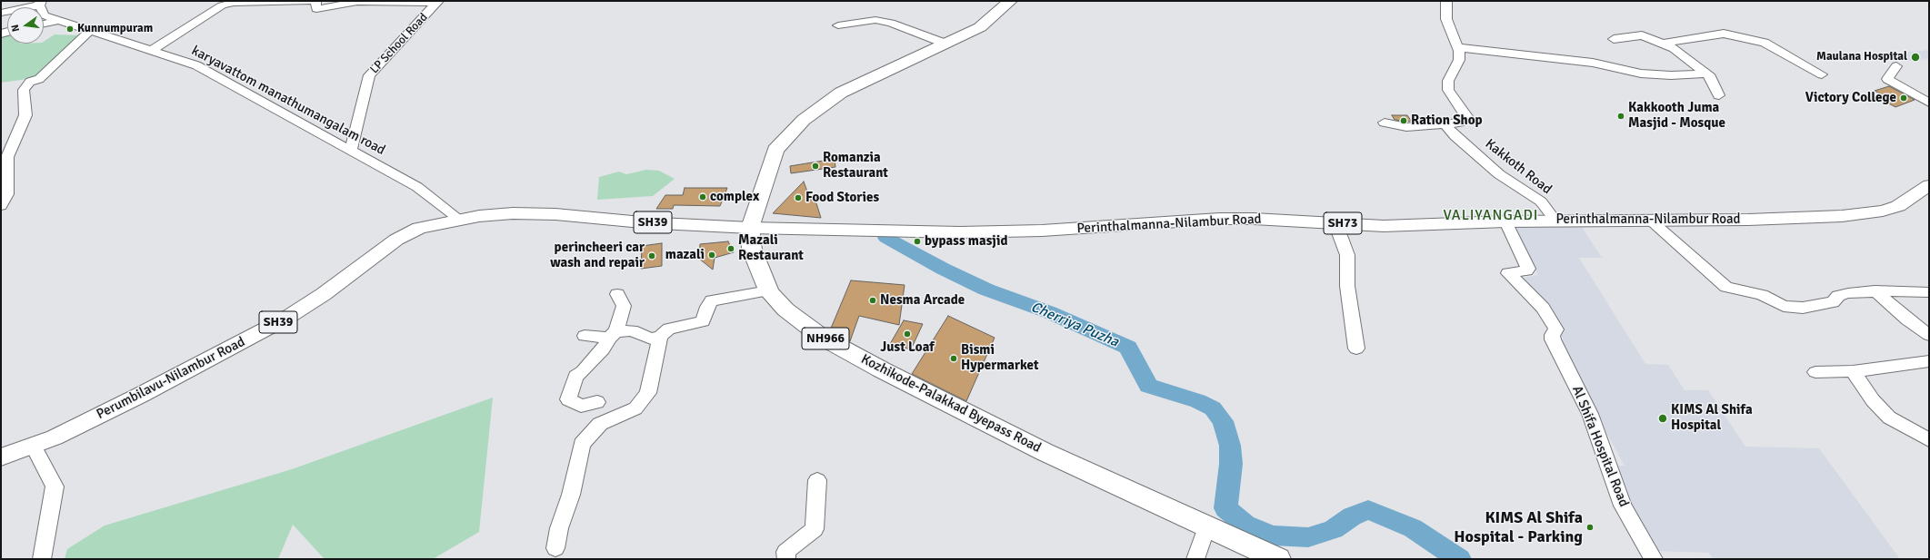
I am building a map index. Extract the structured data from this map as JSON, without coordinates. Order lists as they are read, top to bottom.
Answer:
{
  "streets": {
    "highway": ["NH966", "Kozhikode-Palakkad Byepass Road"],
    "main road": [
      "Perinthalmanna-Nilambur Road",
      "SH39",
      "SH73",
      "Perumbilavu-Nilambur Road"
    ],
    "street": [
      "LP School Road",
      "karyavattom manathumangalam road",
      "Kakkoth Road",
      "Al Shifa Hospital Road"
    ]
  },
  "crossings": [
    ["LP School Road", "karyavattom manathumangalam road"],
    ["karyavattom manathumangalam road", "Perumbilavu-Nilambur Road"],
    ["Kakkoth Road", "Perinthalmanna-Nilambur Road"],
    ["Perinthalmanna-Nilambur Road", "Perumbilavu-Nilambur Road"],
    ["Perinthalmanna-Nilambur Road", "Kozhikode-Palakkad Byepass Road"],
    ["Perinthalmanna-Nilambur Road", "Al Shifa Hospital Road"],
    ["Perumbilavu-Nilambur Road", "Kozhikode-Palakkad Byepass Road"]
  ],
  "districts": ["VALIYANGADI"],
  "water": ["Cherriya Puzha"],
  "places": [
    "Kunnumpuram",
    "Maulana Hospital",
    "Victory College",
    "Kakkooth Juma Masjid - Mosque",
    "Ration Shop",
    "Romanzia Restaurant",
    "complex",
    "Food Stories",
    "bypass masjid",
    "Mazali Restaurant",
    "mazali",
    "perincheeri car wash and repair",
    "Nesma Arcade",
    "Just Loaf",
    "Bismi Hypermarket",
    "KIMS Al Shifa Hospital",
    "KIMS Al Shifa Hospital - Parking"
  ],
  "north": "left"
}
